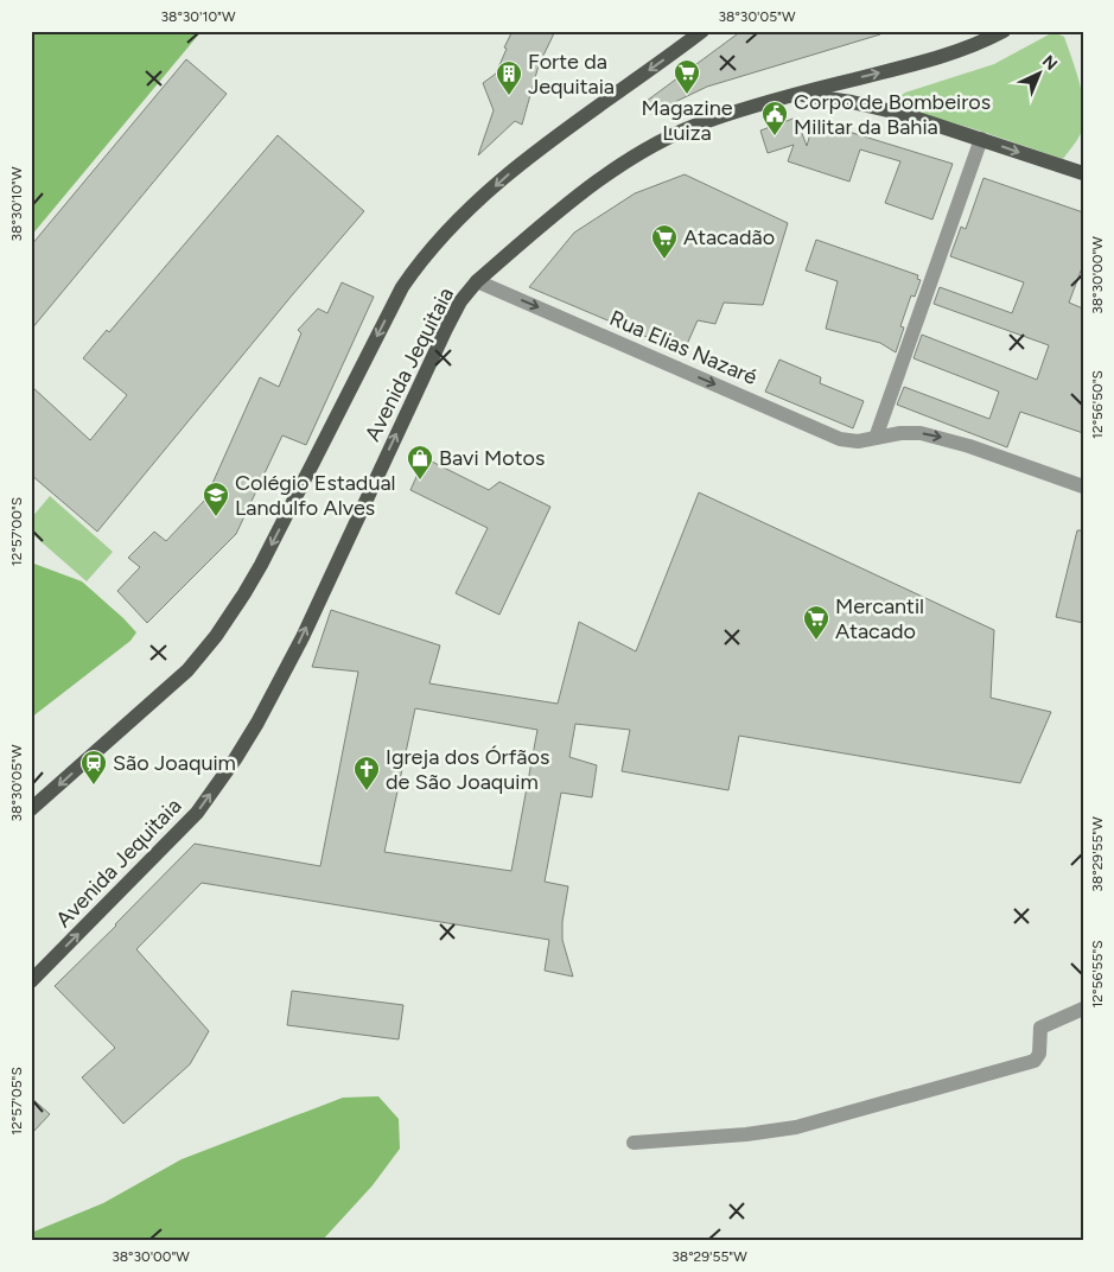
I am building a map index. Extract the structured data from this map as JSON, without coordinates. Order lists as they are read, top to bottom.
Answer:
{
  "streets": {
    "main road": ["Avenida Jequitaia"],
    "street": ["Rua Elias Nazaré"]
  },
  "crossings": [
    ["Rua Elias Nazaré", "Avenida Jequitaia"]
  ],
  "one_way": ["Rua Elias Nazaré"],
  "places": {
    "supermarket": ["Magazine Luiza", "Atacadão", "Mercantil Atacado"],
    "building": ["Forte da Jequitaia"],
    "public building": ["Corpo de Bombeiros Militar da Bahia"],
    "shop": ["Bavi Motos"],
    "school or university": ["Colégio Estadual Landulfo Alves"],
    "station": ["São Joaquim"],
    "church": ["Igreja dos Órfãos de São Joaquim"]
  },
  "north": "top right",
  "coordinates": [
    "38°30'10\"W",
    "38°30'05\"W",
    "38°30'00\"W",
    "12°56'50\"S",
    "12°57'00\"S",
    "38°29'55\"W",
    "12°56'55\"S",
    "12°57'05\"S"
  ]
}
